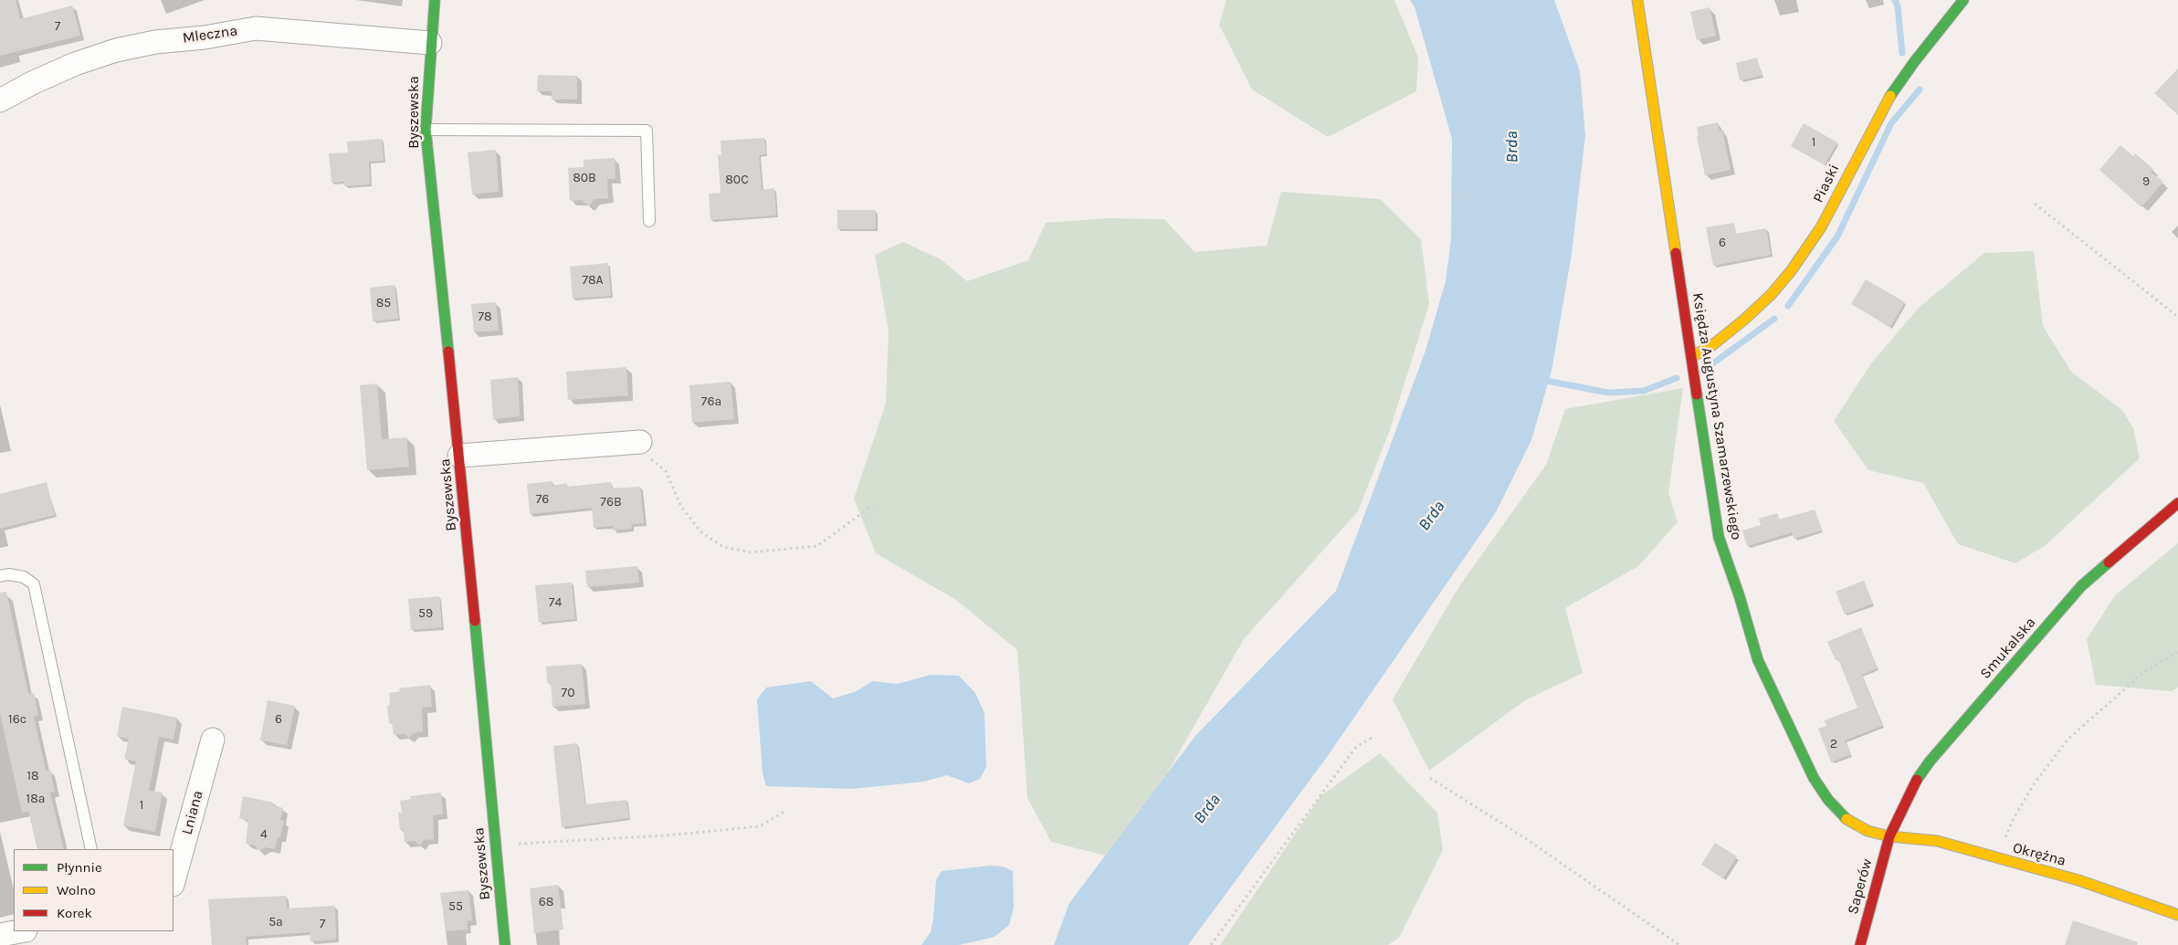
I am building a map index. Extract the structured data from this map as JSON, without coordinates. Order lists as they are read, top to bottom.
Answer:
{
  "streets": {
    "street": [
      "Mleczna",
      "Byszewska",
      "Piaski",
      "Księdza Augustyna Szamarzewskiego",
      "Smukalska",
      "Lniana",
      "Okrężna",
      "Saperów"
    ]
  },
  "crossings": [
    ["Mleczna", "Byszewska"],
    ["Piaski", "Księdza Augustyna Szamarzewskiego"],
    ["Księdza Augustyna Szamarzewskiego", "Smukalska"],
    ["Księdza Augustyna Szamarzewskiego", "Okrężna"],
    ["Księdza Augustyna Szamarzewskiego", "Saperów"],
    ["Smukalska", "Okrężna"],
    ["Smukalska", "Saperów"],
    ["Okrężna", "Saperów"]
  ],
  "water": ["Brda"],
  "house_numbers": [
    "7",
    "1",
    "80B",
    "80C",
    "9",
    "6",
    "78A",
    "85",
    "78",
    "76a",
    "76",
    "76B",
    "74",
    "59",
    "70",
    "16c",
    "6",
    "2",
    "18",
    "18a",
    "1",
    "4",
    "68",
    "55",
    "5a",
    "7"
  ],
  "legend": ["Płynnie", "Wolno", "Korek"]
}
